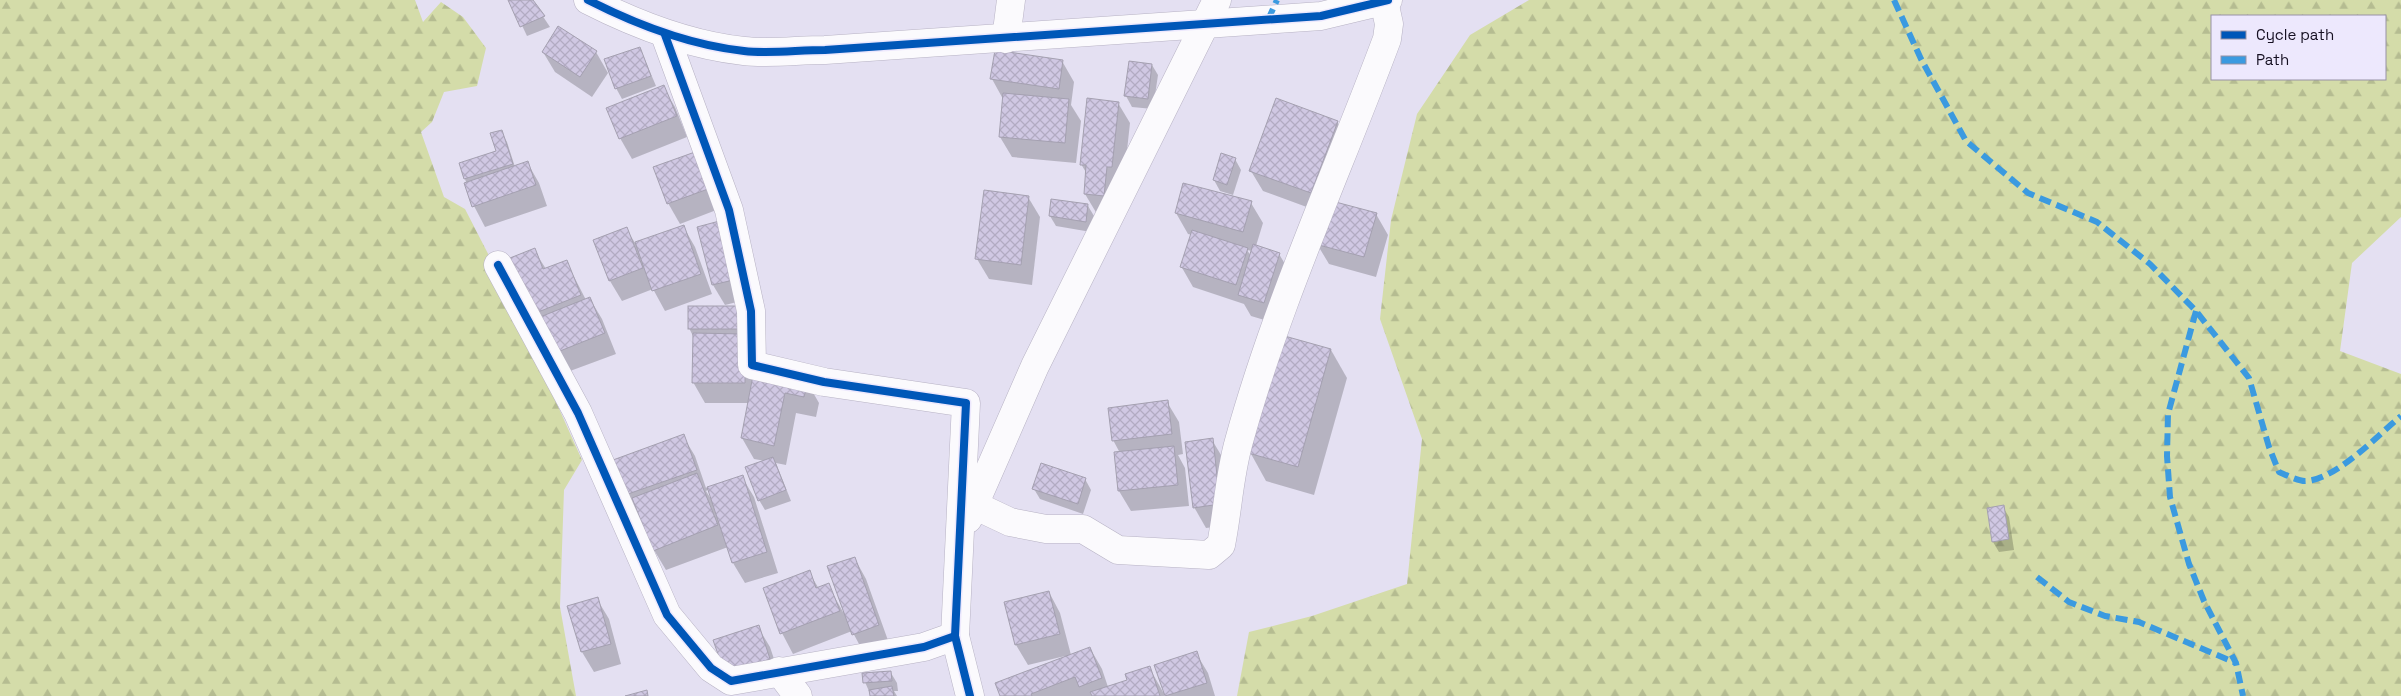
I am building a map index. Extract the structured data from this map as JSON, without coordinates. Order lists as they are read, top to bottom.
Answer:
{
  "legend": ["Cycle path", "Path"]
}
